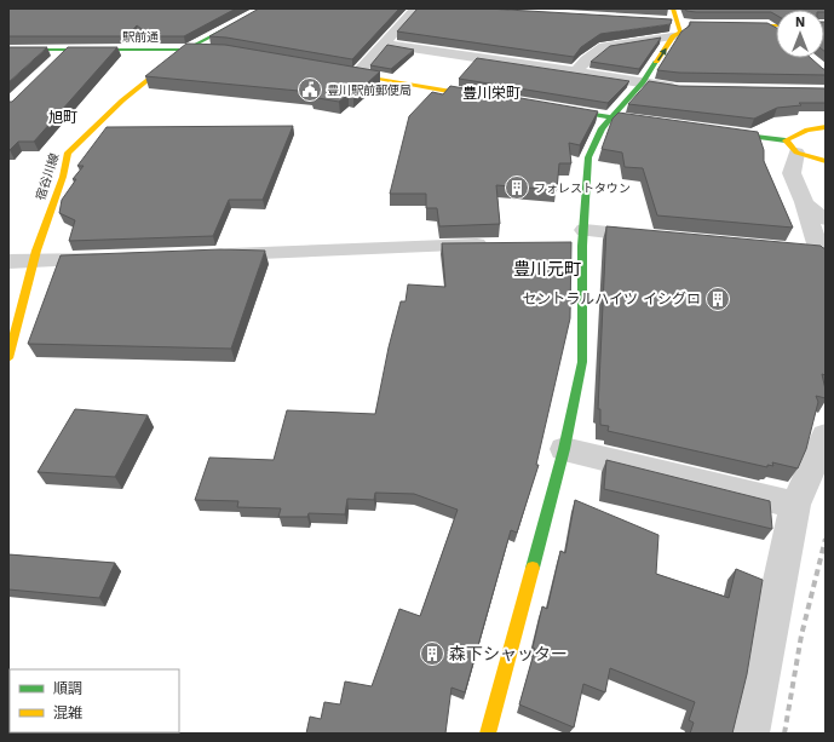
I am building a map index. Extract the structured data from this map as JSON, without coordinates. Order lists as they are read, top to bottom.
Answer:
{
  "streets": {
    "main road": ["駅前通", "宿谷川線"]
  },
  "crossings": [
    ["駅前通", "宿谷川線"]
  ],
  "districts": ["豊川栄町", "旭町", "豊川元町"],
  "places": {
    "public building": ["豊川駅前郵便局"],
    "building": ["フォレストタウン", "セントラルハイツ イシグロ", "森下シャッター"]
  },
  "legend": ["順調", "混雑"],
  "north": "top"
}
